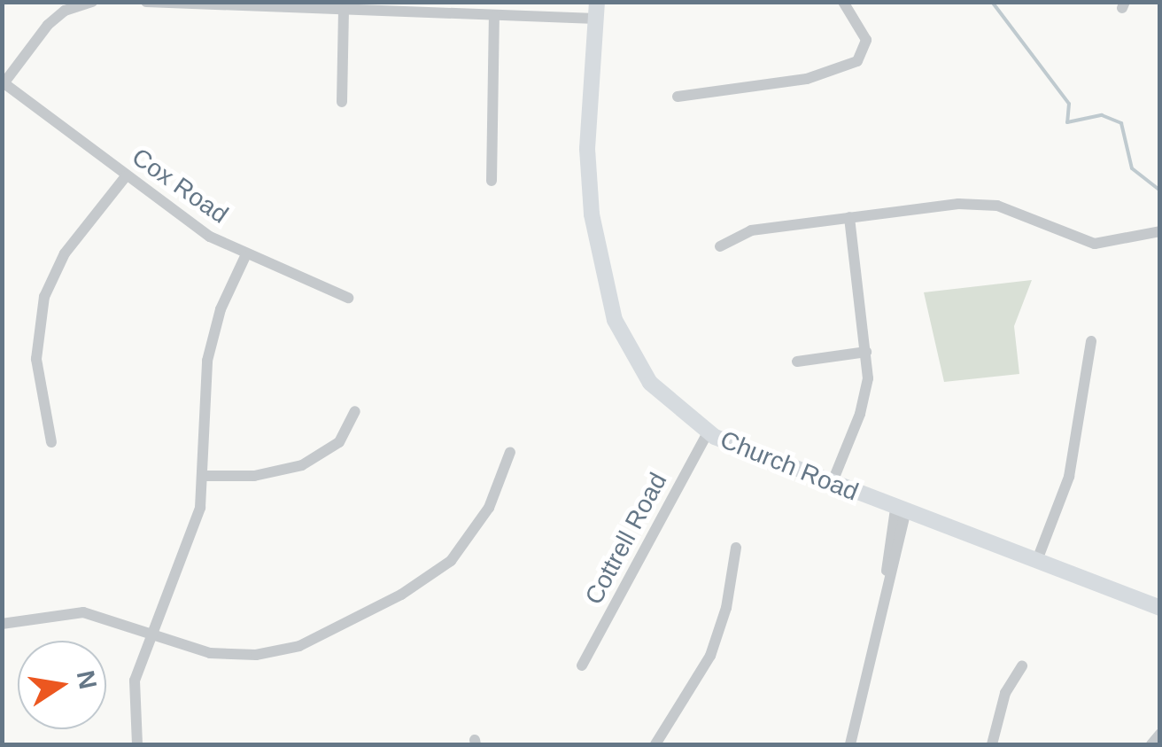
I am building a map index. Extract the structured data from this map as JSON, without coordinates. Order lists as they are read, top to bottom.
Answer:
{
  "streets": {
    "main road": ["Church Road"],
    "street": ["Cox Road", "Cottrell Road"]
  },
  "crossings": [
    ["Church Road", "Cottrell Road"]
  ],
  "north": "right"
}
